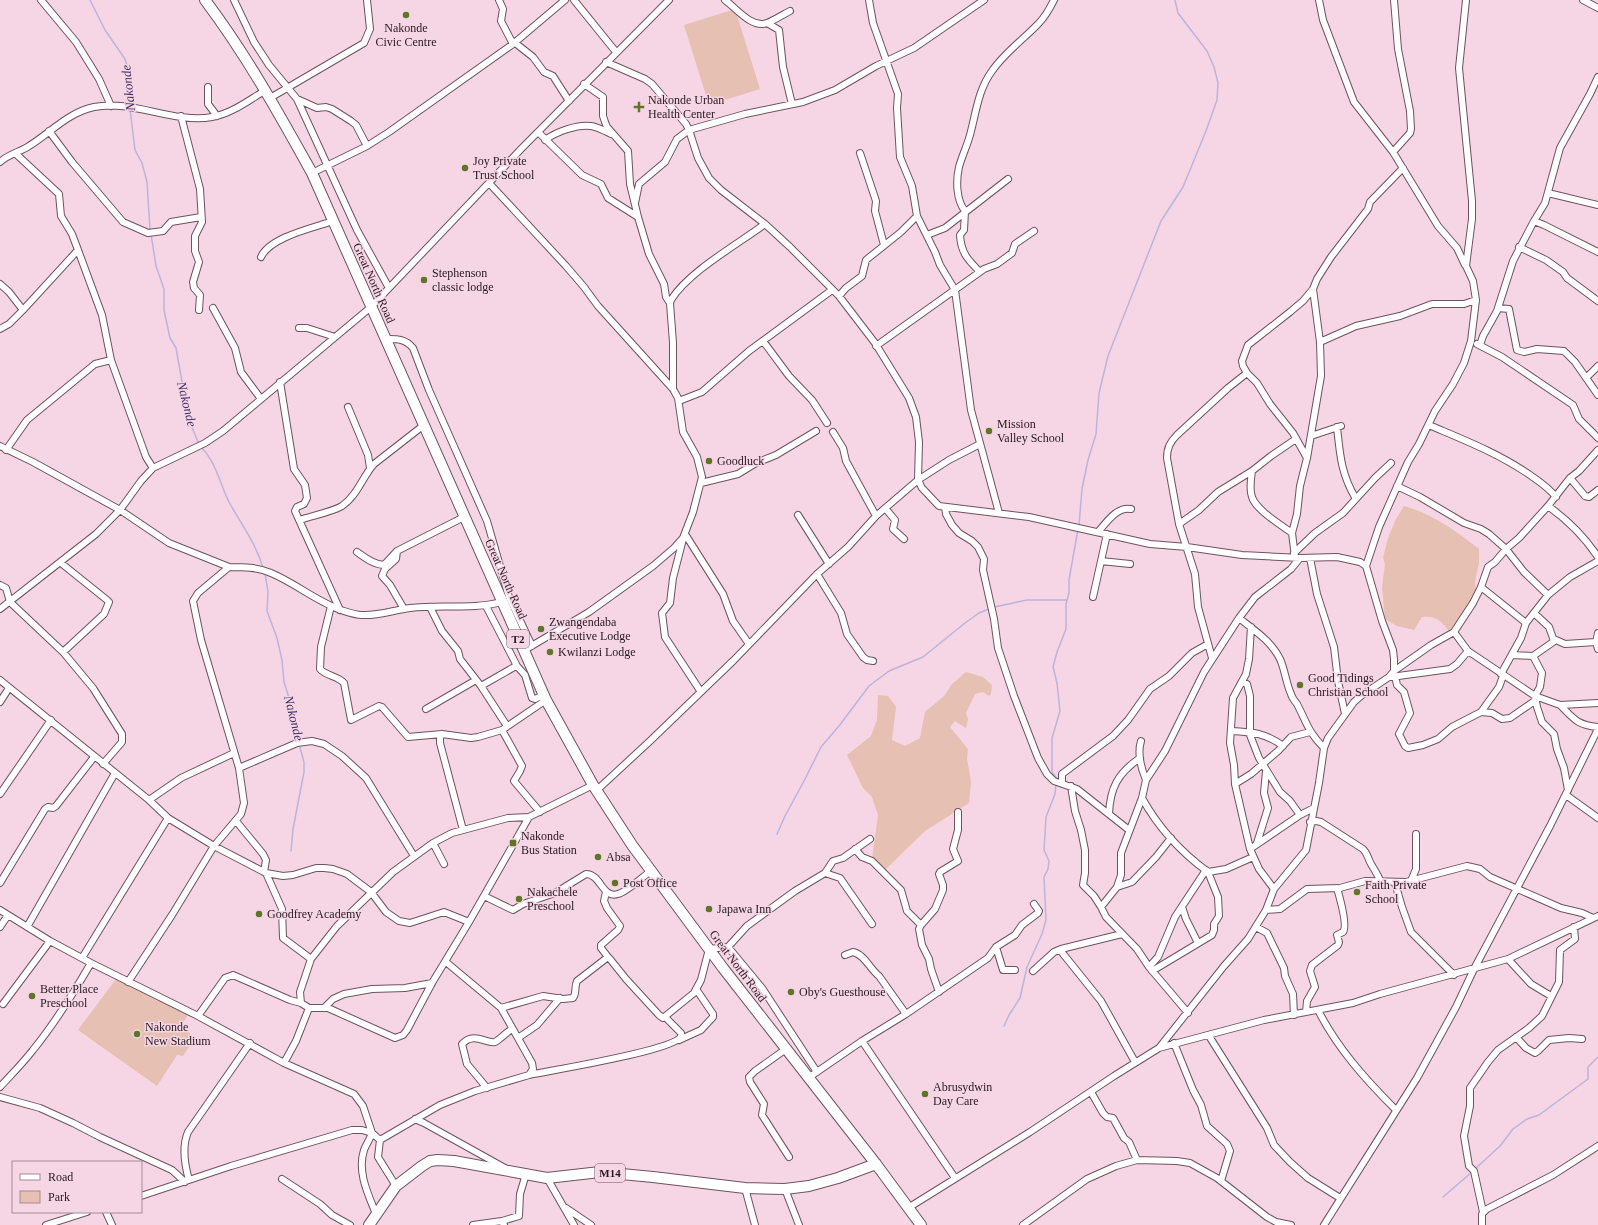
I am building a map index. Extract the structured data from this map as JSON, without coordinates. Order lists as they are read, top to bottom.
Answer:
{
  "streets": {
    "main road": ["Great North Road", "T2", "M14"]
  },
  "crossings": [
    ["Great North Road", "M14"]
  ],
  "water": ["Nakonde"],
  "places": {
    "other": [
      "Nakonde Civic Centre",
      "Joy Private Trust School",
      "Stephenson classic lodge",
      "Mission Valley School",
      "Goodluck",
      "Zwangendaba Executive Lodge",
      "Kwilanzi Lodge",
      "Good Tidings Christian School",
      "Absa",
      "Post Office",
      "Faith Private School",
      "Nakachele Preschool",
      "Japawa Inn",
      "Goodfrey Academy",
      "Oby's Guesthouse",
      "Better Place Preschool",
      "Nakonde New Stadium",
      "Abrusydwin Day Care"
    ],
    "health": ["Nakonde Urban Health Center"],
    "transit": ["Nakonde Bus Station"]
  },
  "legend": ["Road", "Park"]
}
